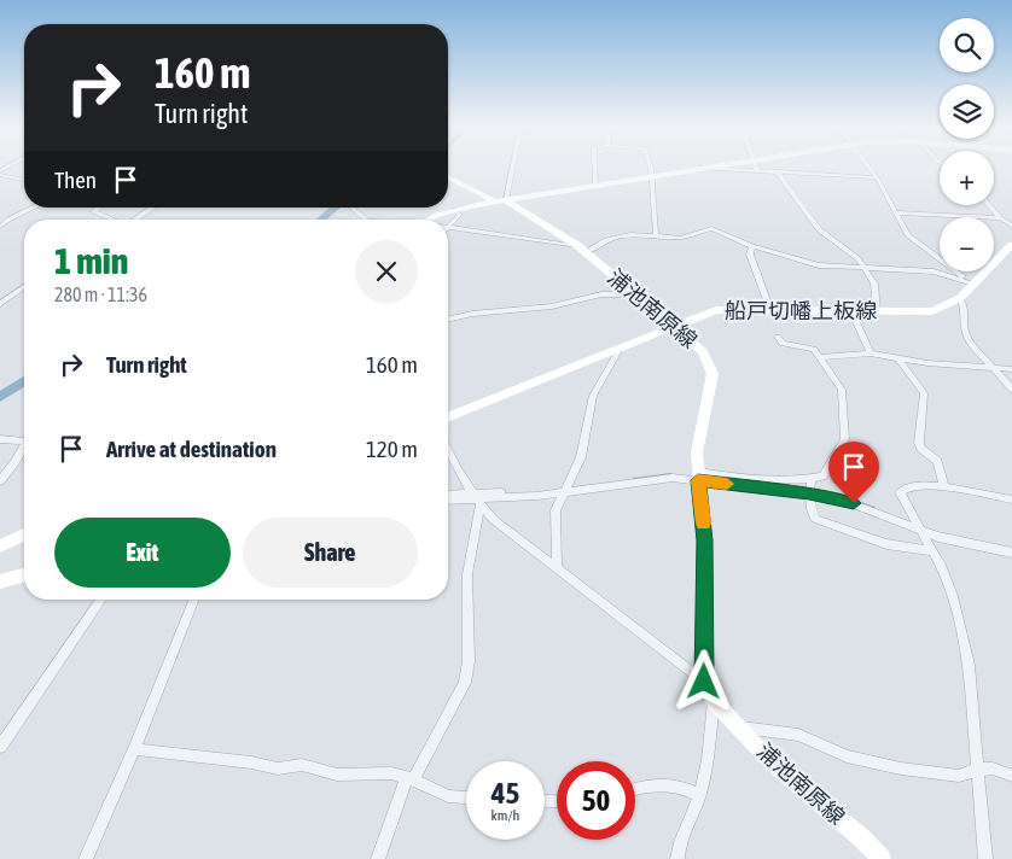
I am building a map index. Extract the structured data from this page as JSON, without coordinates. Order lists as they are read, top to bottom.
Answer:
{
  "streets": {
    "main road": ["浦池南原線", "船戸切幡上板線"]
  },
  "crossings": [
    ["浦池南原線", "船戸切幡上板線"]
  ],
  "page": {
    "map_buttons": ["+", "−"],
    "turn": ["160 m", "Turn right"],
    "then": "Then",
    "heading": ["1 min", "280 m · 11:36"],
    "list": [
      {
        "name": "Turn right",
        "value": "160 m"
      },
      {
        "name": "Arrive at destination",
        "value": "120 m"
      }
    ],
    "buttons": ["Exit", "Share"],
    "speed": "45 km/h",
    "limit": "50"
  }
}
